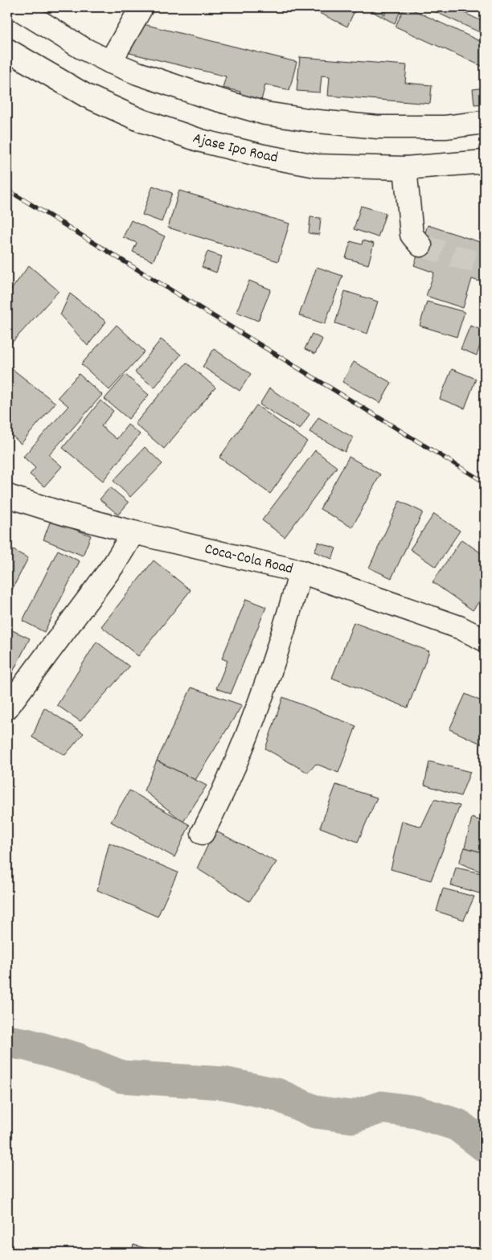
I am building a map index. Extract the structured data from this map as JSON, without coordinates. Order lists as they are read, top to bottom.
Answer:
{
  "streets": {
    "main road": ["Ajase Ipo Road", "Coca-Cola Road"]
  }
}
